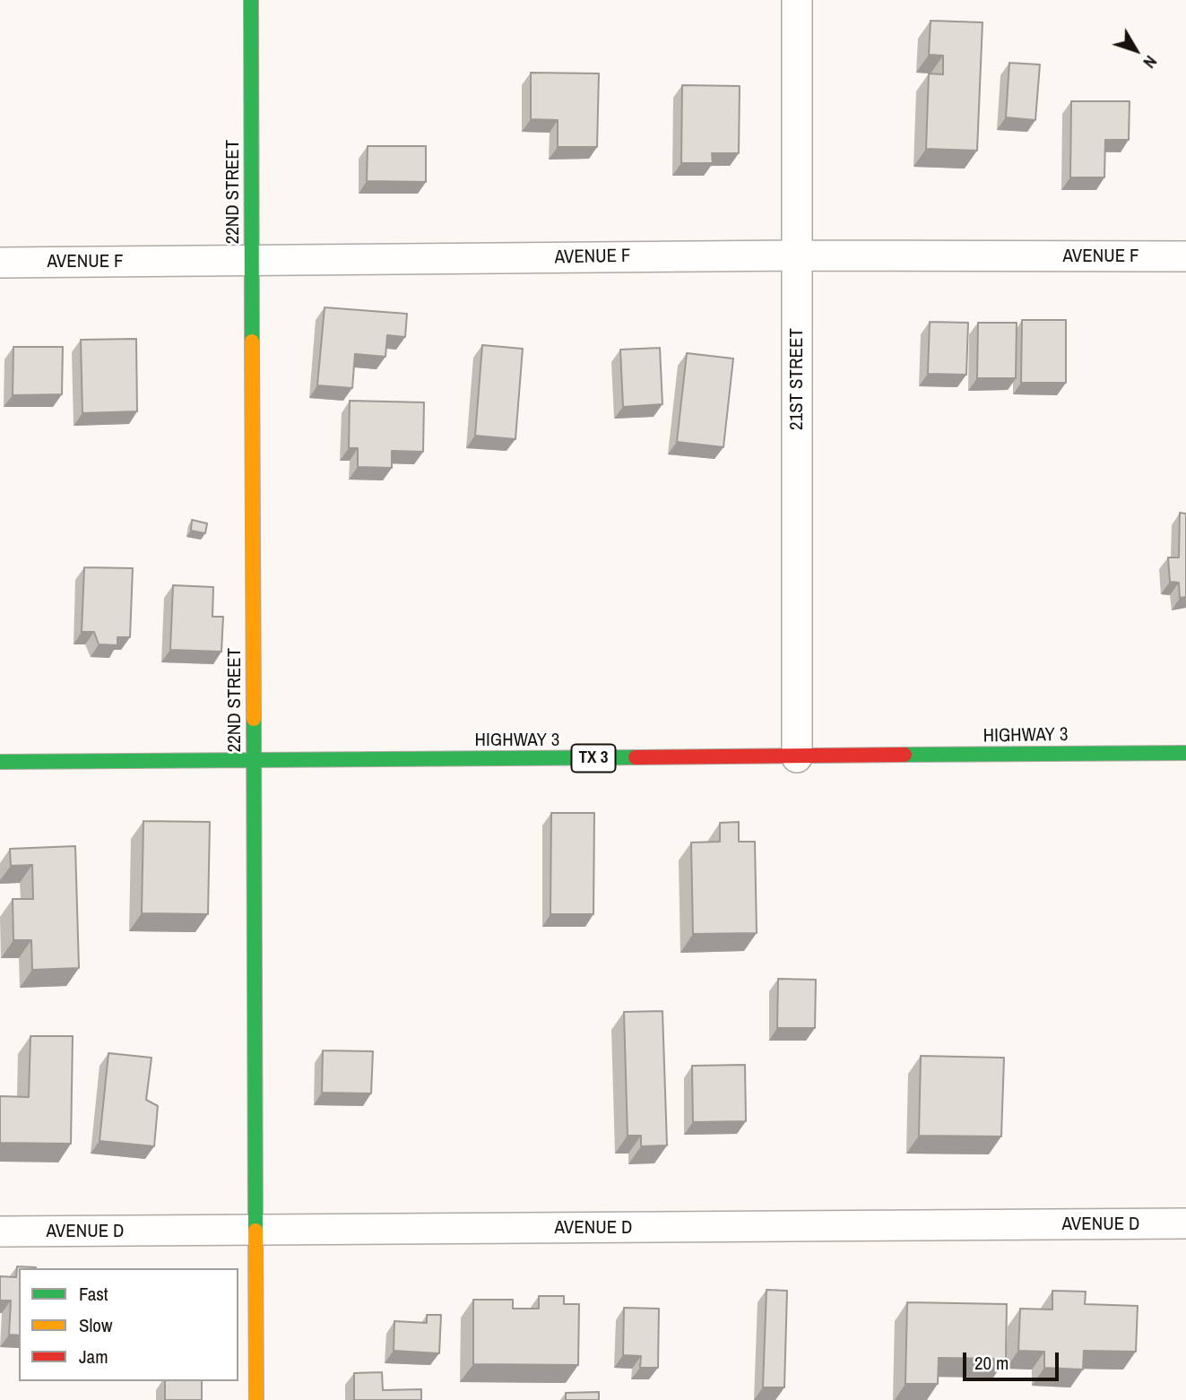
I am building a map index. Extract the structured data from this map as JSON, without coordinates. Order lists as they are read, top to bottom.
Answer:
{
  "streets": {
    "street": [
      "22ND STREET",
      "AVENUE F",
      "21ST STREET",
      "HIGHWAY 3",
      "TX 3",
      "AVENUE D"
    ]
  },
  "crossings": [
    ["22ND STREET", "AVENUE F"],
    ["22ND STREET", "HIGHWAY 3"],
    ["22ND STREET", "AVENUE D"],
    ["AVENUE F", "21ST STREET"],
    ["21ST STREET", "HIGHWAY 3"]
  ],
  "legend": ["Fast", "Slow", "Jam"],
  "scale_bar": "20 m",
  "north": "bottom right"
}
